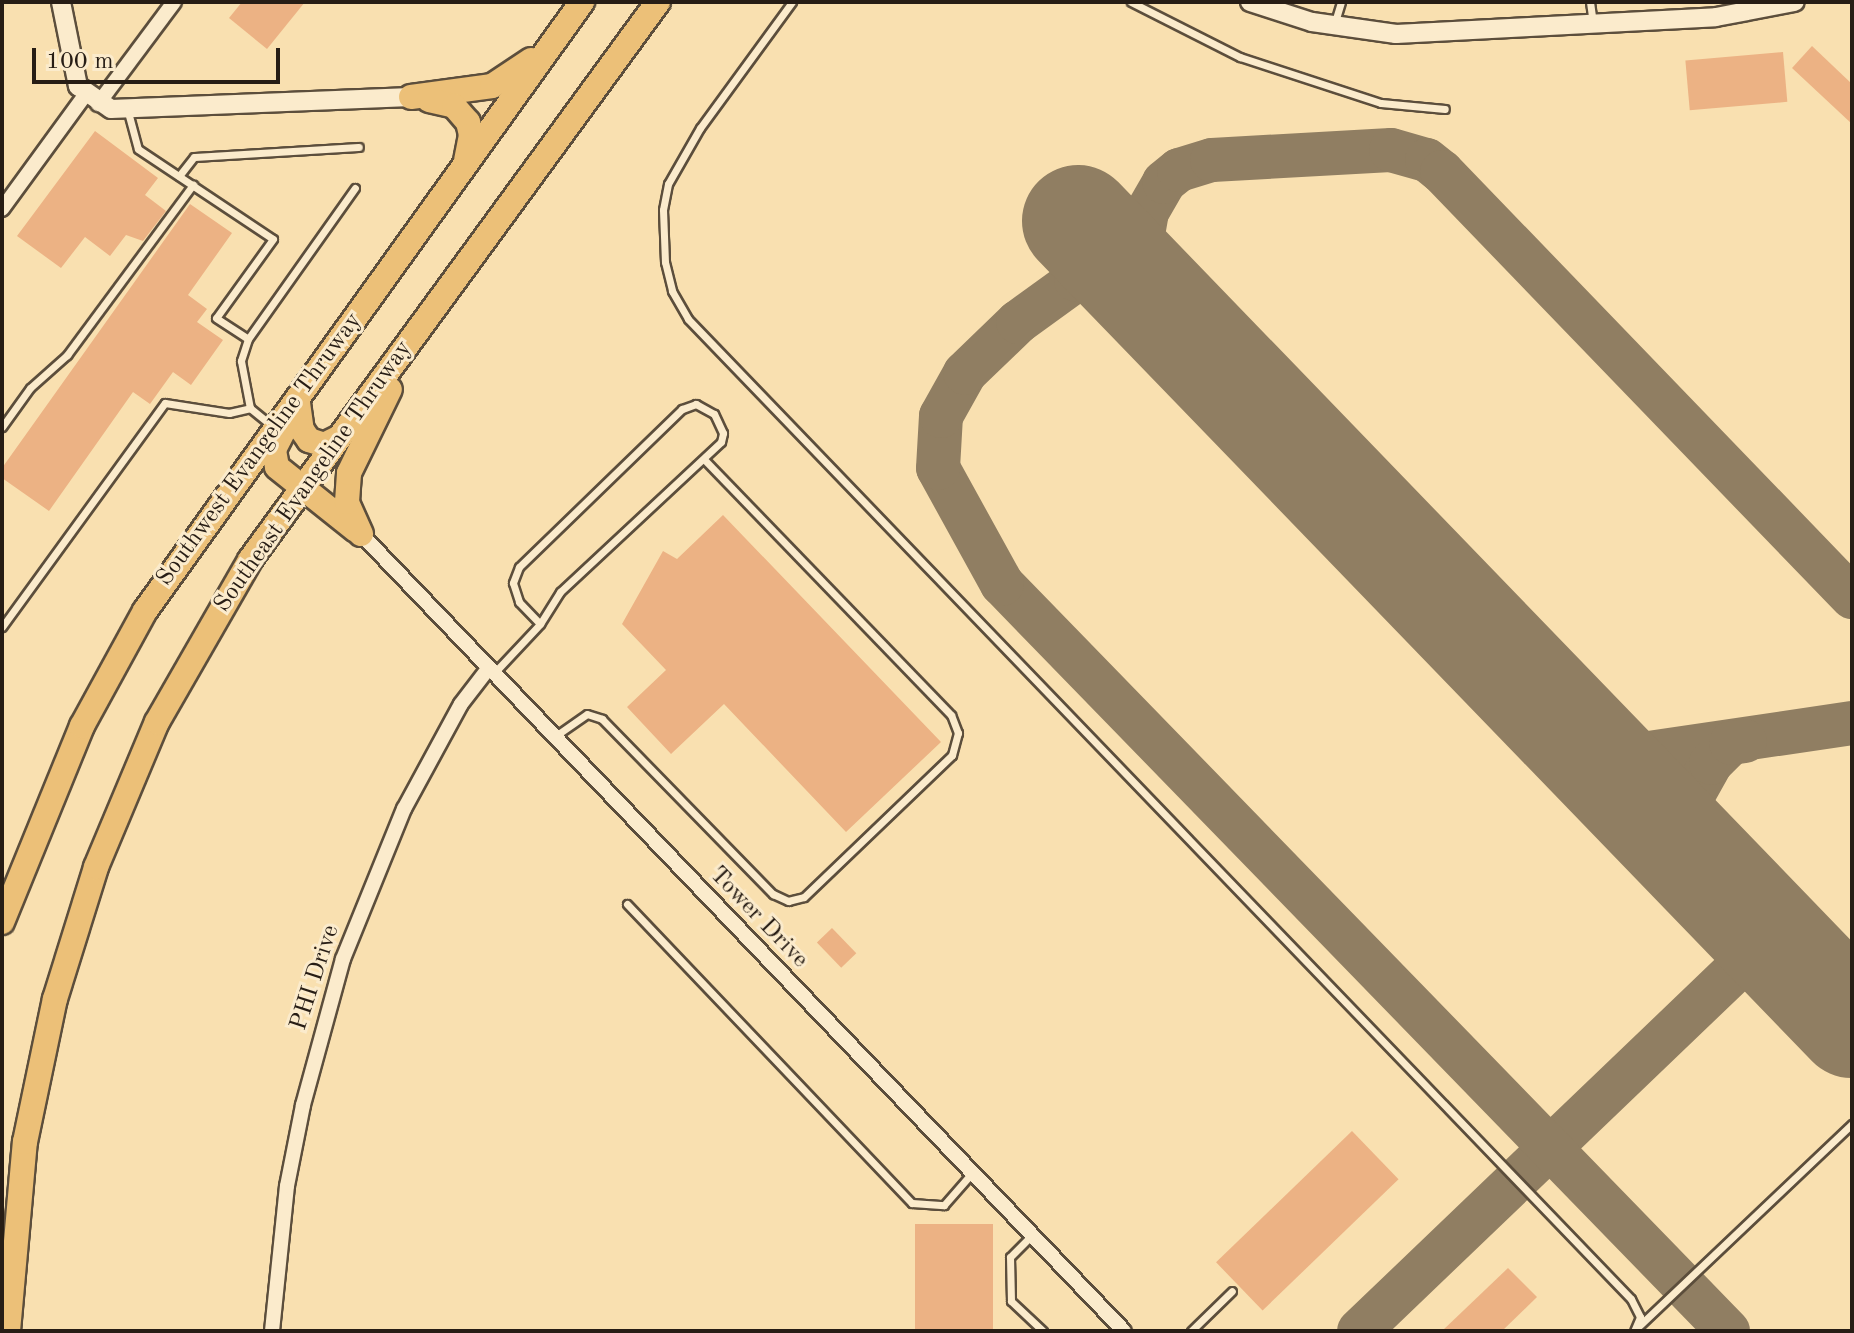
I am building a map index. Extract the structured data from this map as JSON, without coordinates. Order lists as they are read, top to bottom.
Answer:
{
  "streets": {
    "highway": ["Southwest Evangeline Thruway", "Southeast Evangeline Thruway"],
    "street": ["Tower Drive", "PHI Drive"]
  },
  "crossings": [
    ["Tower Drive", "PHI Drive"]
  ],
  "scale_bar": "100 m"
}
